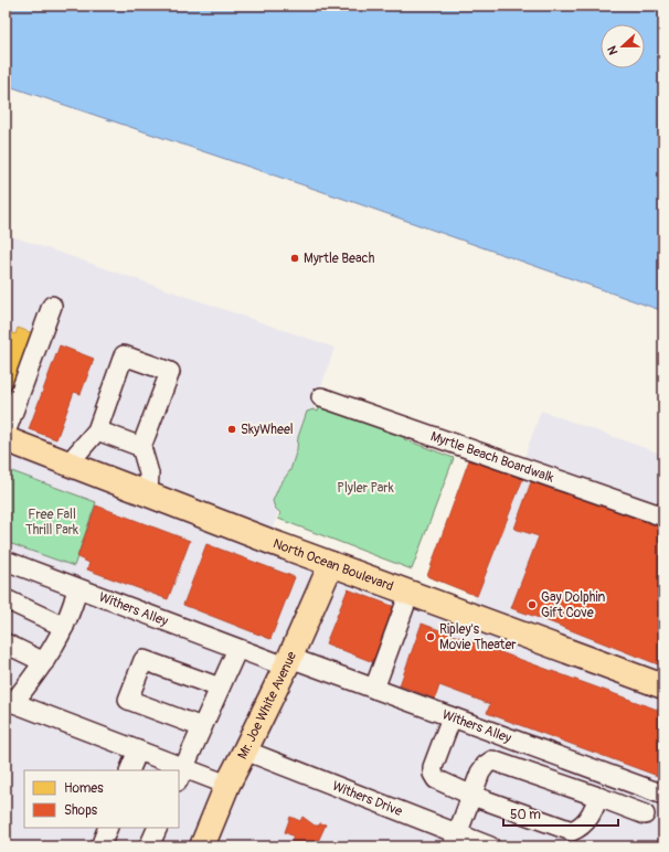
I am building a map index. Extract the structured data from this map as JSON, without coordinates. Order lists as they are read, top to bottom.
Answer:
{
  "streets": {
    "main road": ["North Ocean Boulevard", "Mr. Joe White Avenue"],
    "street": ["Myrtle Beach Boardwalk", "Withers Alley", "Withers Drive"]
  },
  "crossings": [
    ["North Ocean Boulevard", "Mr. Joe White Avenue"],
    ["Withers Alley", "Mr. Joe White Avenue"],
    ["Mr. Joe White Avenue", "Withers Drive"]
  ],
  "parks": ["Plyler Park", "Free Fall Thrill Park"],
  "places": [
    "Myrtle Beach",
    "SkyWheel",
    "Gay Dolphin Gift Cove",
    "Ripley's Movie Theater"
  ],
  "legend": ["Homes", "Shops"],
  "scale_bar": "50 m",
  "north": "left"
}
